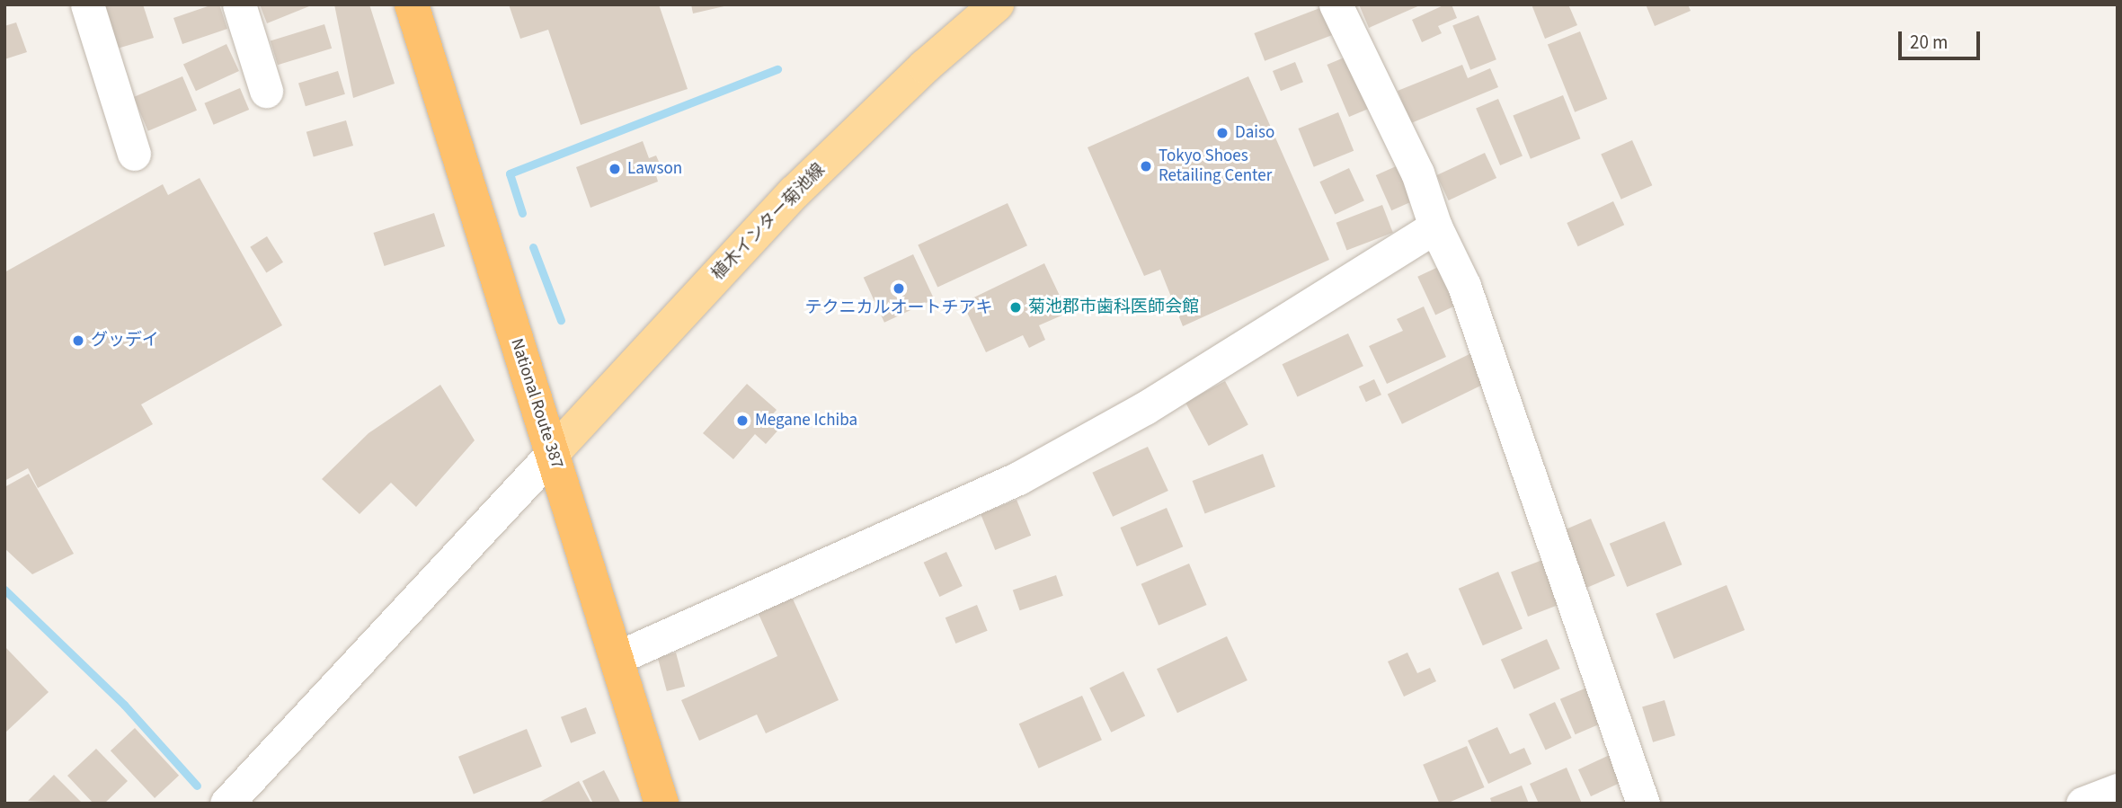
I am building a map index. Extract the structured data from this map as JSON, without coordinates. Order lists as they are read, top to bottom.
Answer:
{
  "streets": {
    "highway": ["National Route 387"],
    "main road": ["植木インター菊池線"]
  },
  "crossings": [
    ["植木インター菊池線", "National Route 387"]
  ],
  "places": [
    "Daiso",
    "Tokyo Shoes Retailing Center",
    "Lawson",
    "テクニカルオートチアキ",
    "菊池郡市歯科医師会館",
    "グッデイ",
    "Megane Ichiba"
  ],
  "scale_bar": "20 m"
}
